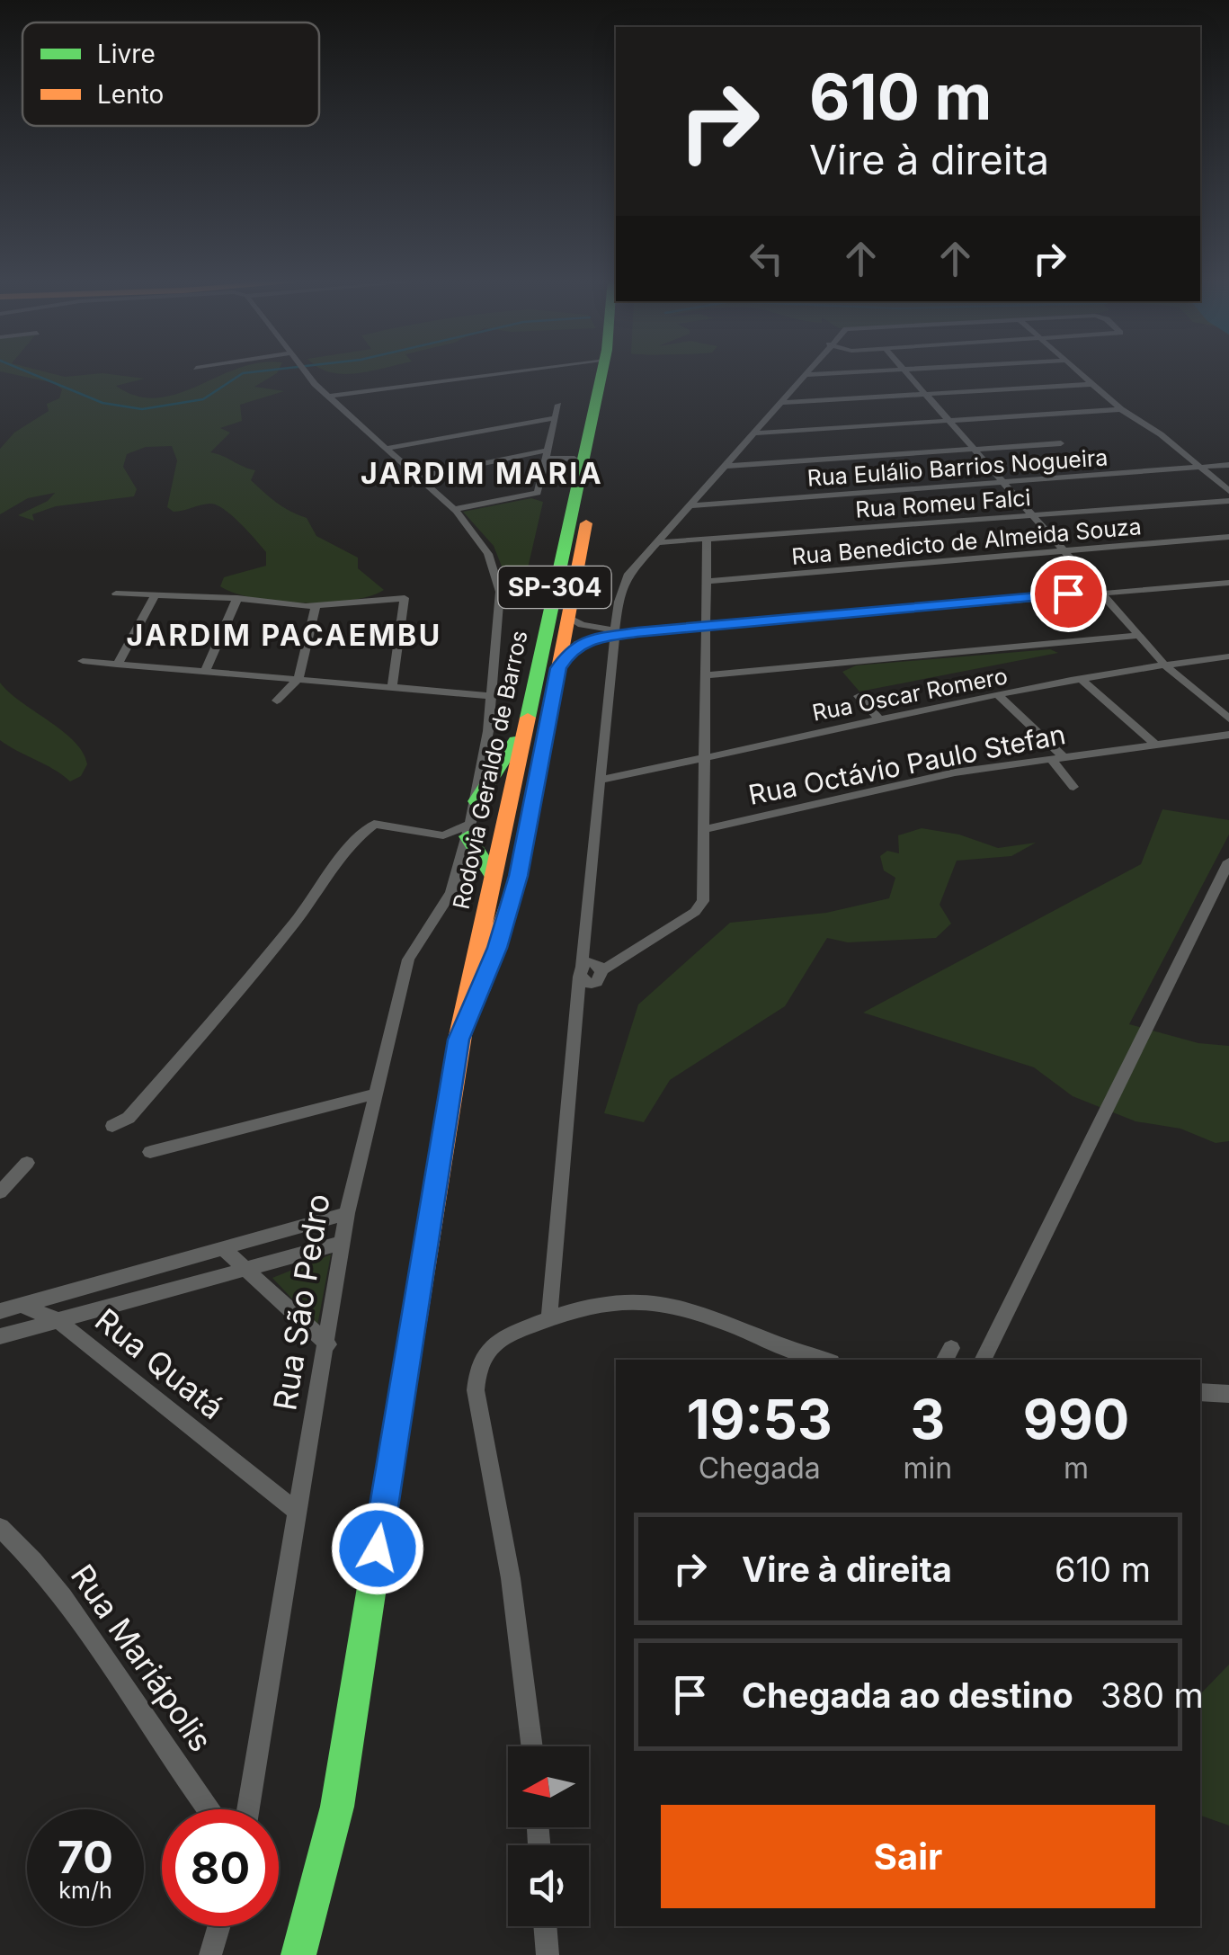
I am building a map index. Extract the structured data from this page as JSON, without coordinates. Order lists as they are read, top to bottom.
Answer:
{
  "streets": {
    "main road": ["SP-304", "Rodovia Geraldo de Barros"],
    "street": [
      "Rua Eulálio Barrios Nogueira",
      "Rua Romeu Falci",
      "Rua Benedicto de Almeida Souza",
      "Rua Oscar Romero",
      "Rua Octávio Paulo Stefan",
      "Rua São Pedro",
      "Rua Quatá",
      "Rua Mariápolis"
    ]
  },
  "crossings": [
    ["Rua São Pedro", "Rua Quatá"]
  ],
  "districts": ["JARDIM MARIA", "JARDIM PACAEMBU"],
  "legend": ["Livre", "Lento"],
  "north": "left",
  "page": {
    "turn": ["610 m", "Vire à direita"],
    "eta": [
      "19:53",
      "Chegada",
      "3",
      "min",
      "990",
      "m"
    ],
    "list": [
      {
        "name": "Vire à direita",
        "value": "610 m"
      },
      {
        "name": "Chegada ao destino",
        "value": "380 m"
      }
    ],
    "buttons": "Sair",
    "speed": "70 km/h",
    "limit": "80"
  }
}
